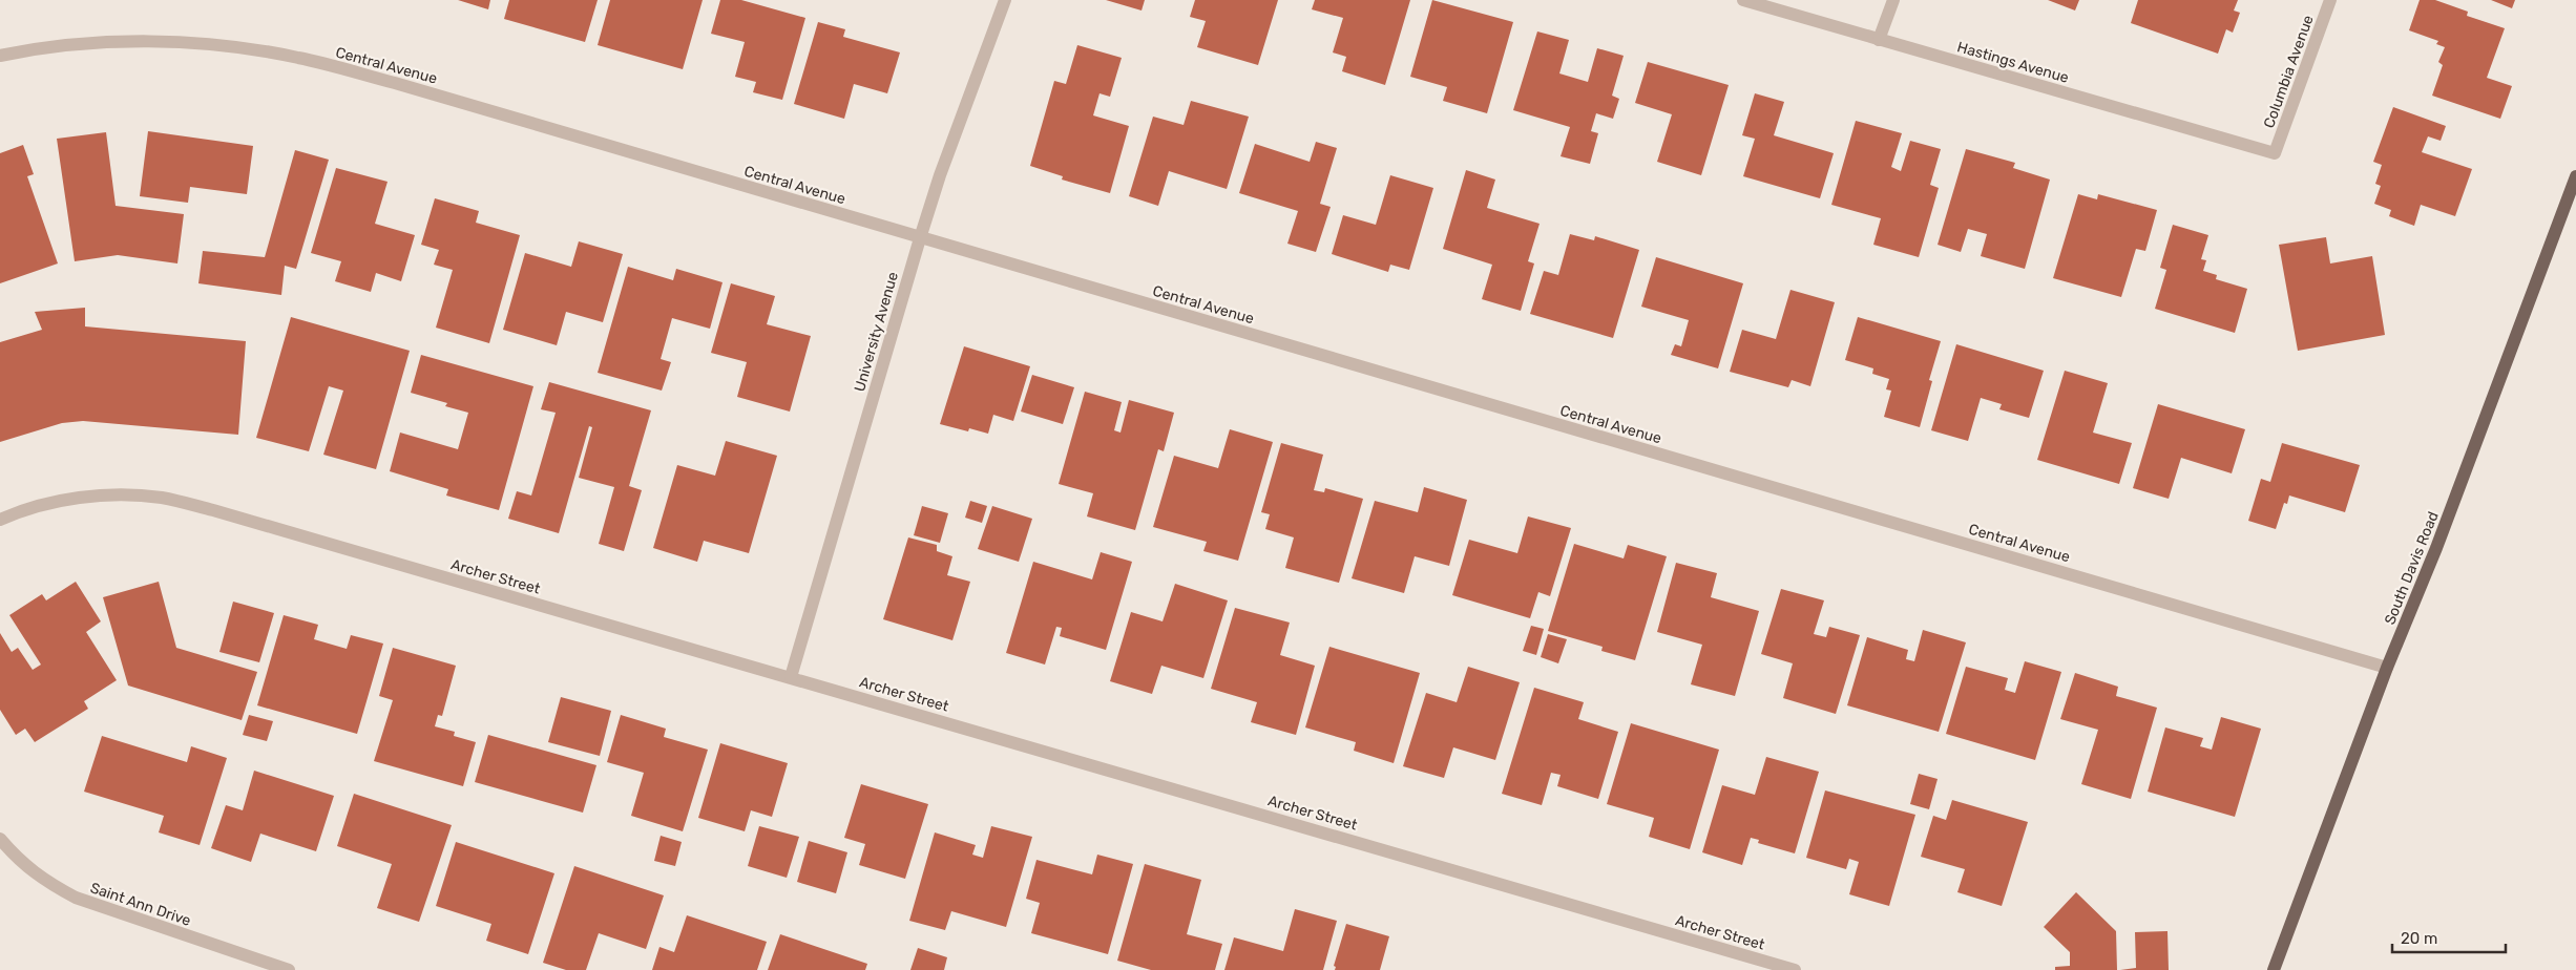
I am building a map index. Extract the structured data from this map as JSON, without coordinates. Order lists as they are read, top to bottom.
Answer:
{
  "streets": {
    "main road": ["South Davis Road"],
    "street": [
      "Hastings Avenue",
      "Central Avenue",
      "Columbia Avenue",
      "University Avenue",
      "Archer Street",
      "Saint Ann Drive"
    ]
  },
  "crossings": [
    ["Hastings Avenue", "Columbia Avenue"],
    ["Central Avenue", "University Avenue"],
    ["Central Avenue", "South Davis Road"],
    ["University Avenue", "Archer Street"]
  ],
  "scale_bar": "20 m"
}
